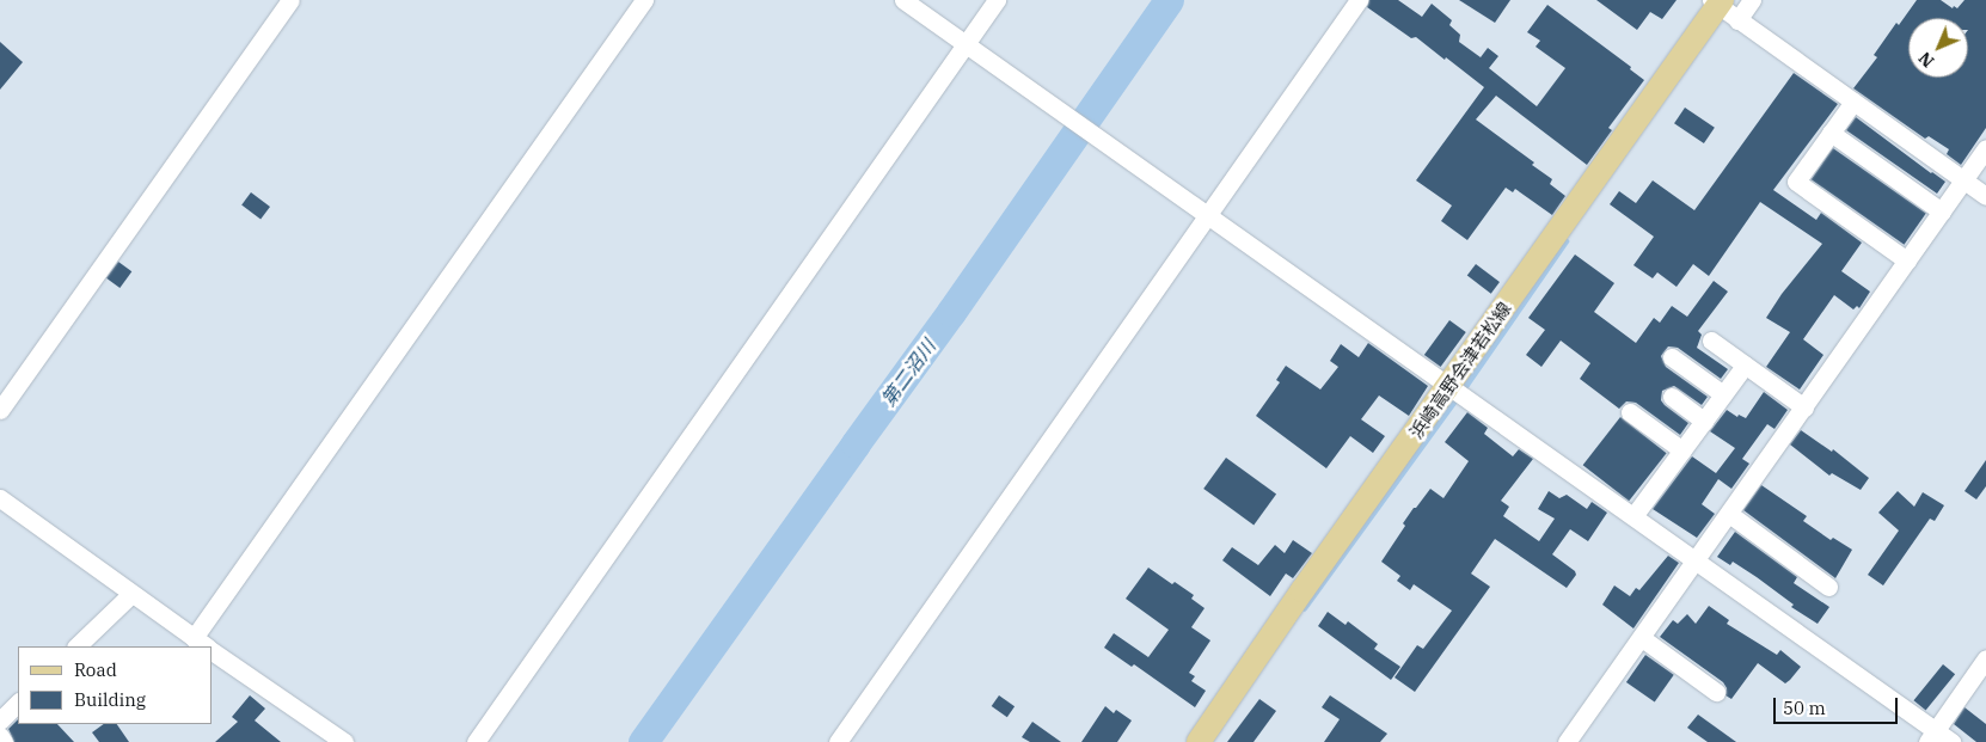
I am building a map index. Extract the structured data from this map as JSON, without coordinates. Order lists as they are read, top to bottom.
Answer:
{
  "streets": {
    "main road": ["浜崎高野会津若松線"]
  },
  "water": ["第二沼川"],
  "legend": ["Road", "Building"],
  "scale_bar": "50 m",
  "north": "bottom left"
}
